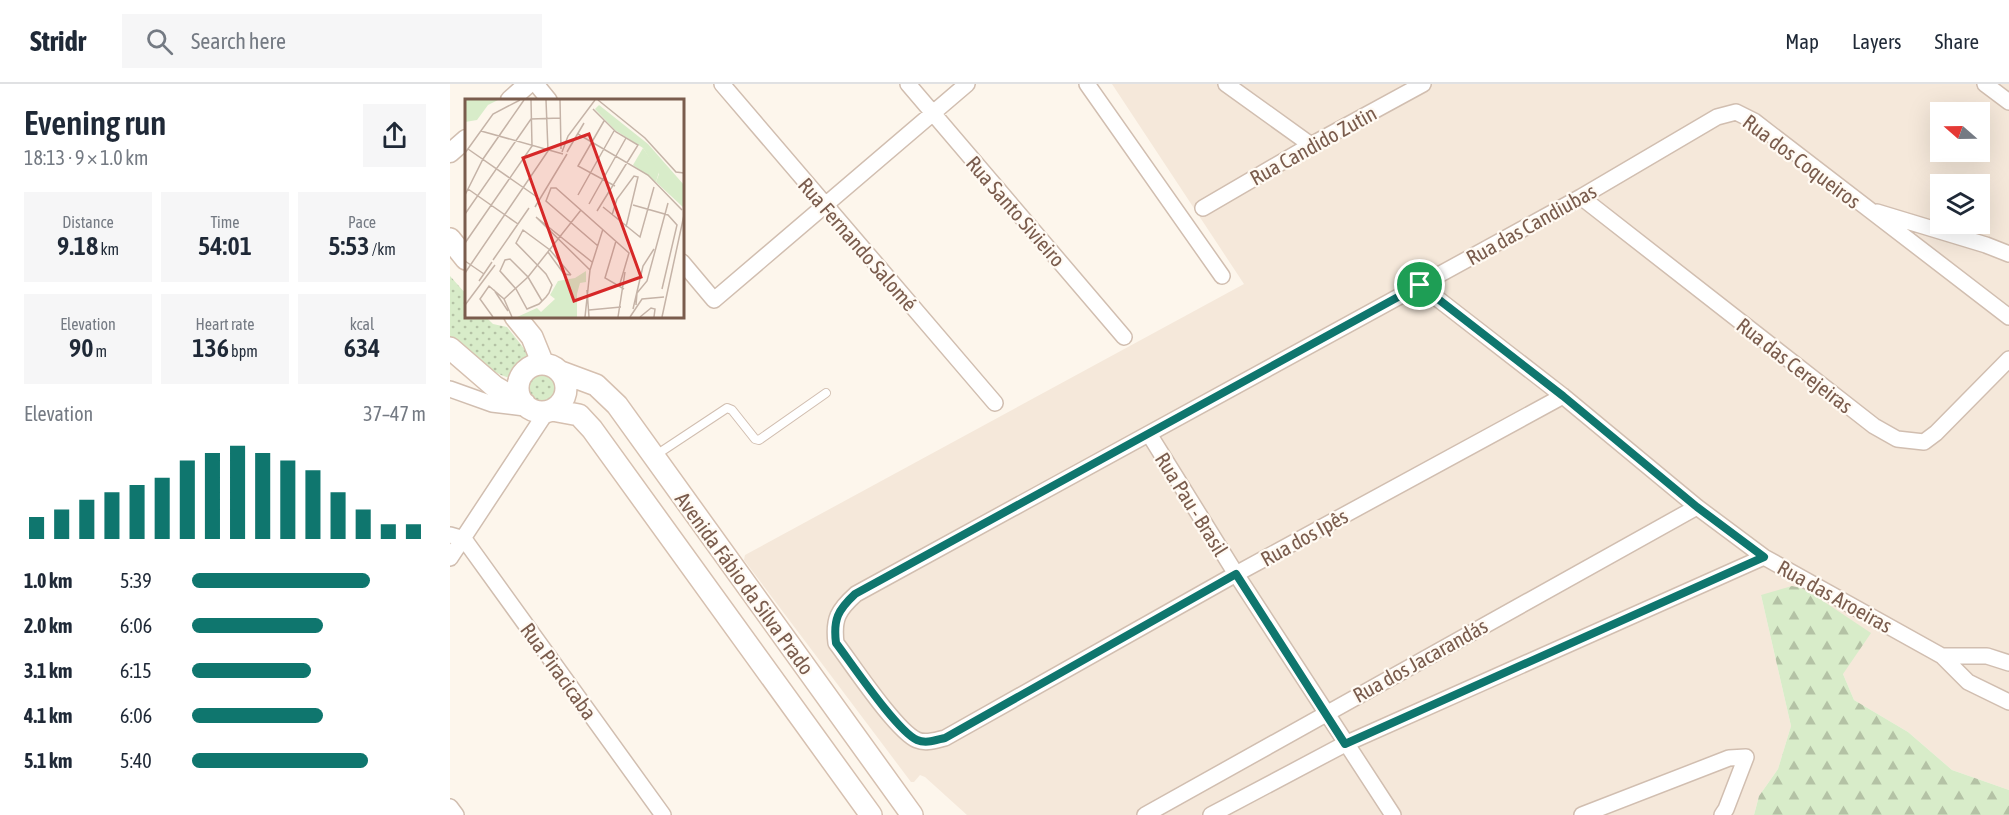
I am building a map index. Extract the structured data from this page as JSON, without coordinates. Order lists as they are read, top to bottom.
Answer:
{
  "streets": {
    "main road": ["Avenida Fábio da Silva Prado"],
    "street": [
      "Rua Candido Zutin",
      "Rua dos Coqueiros",
      "Rua Santo Sivieiro",
      "Rua das Candiubas",
      "Rua Fernando Salomé",
      "Rua das Cerejeiras",
      "Rua Pau - Brasil",
      "Rua dos Ipês",
      "Rua das Aroeiras",
      "Rua dos Jacarandás",
      "Rua Piracicaba"
    ]
  },
  "crossings": [
    ["Rua dos Coqueiros", "Rua das Candiubas"],
    ["Rua das Candiubas", "Rua das Cerejeiras"],
    ["Rua das Candiubas", "Rua Pau - Brasil"],
    ["Rua das Candiubas", "Rua dos Ipês"],
    ["Rua das Candiubas", "Rua das Aroeiras"],
    ["Rua Pau - Brasil", "Rua dos Ipês"],
    ["Rua Pau - Brasil", "Rua dos Jacarandás"],
    ["Rua dos Ipês", "Rua das Aroeiras"],
    ["Rua das Aroeiras", "Rua dos Jacarandás"]
  ],
  "north": "left",
  "page": {
    "header": "Stridr",
    "search": "Search here",
    "nav": ["Map", "Layers", "Share"],
    "heading": ["Evening run", "18:13 · 9 × 1.0 km"],
    "stats": [
      ["Distance", "9.18 km"],
      ["Time", "54:01"],
      ["Pace", "5:53 /km"],
      ["Elevation", "90 m"],
      ["Heart rate", "136 bpm"],
      ["kcal", "634"]
    ],
    "chart": ["Elevation", "37–47 m"],
    "list": [
      {
        "name": "1.0 km",
        "note": "5:39"
      },
      {
        "name": "2.0 km",
        "note": "6:06"
      },
      {
        "name": "3.1 km",
        "note": "6:15"
      },
      {
        "name": "4.1 km",
        "note": "6:06"
      },
      {
        "name": "5.1 km",
        "note": "5:40"
      }
    ]
  }
}
